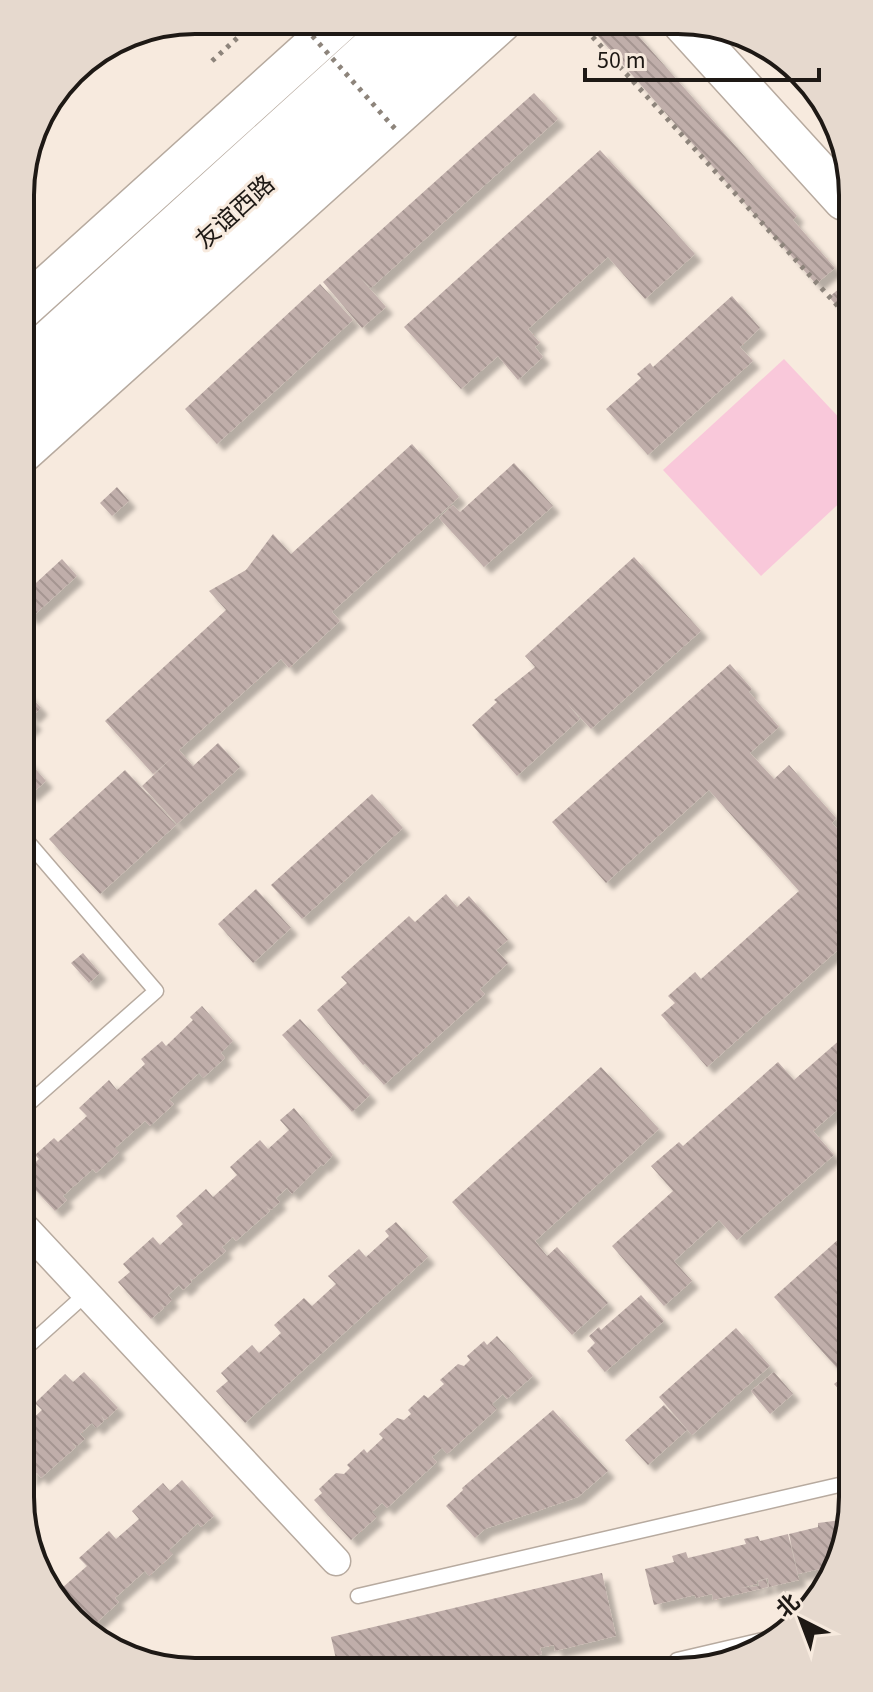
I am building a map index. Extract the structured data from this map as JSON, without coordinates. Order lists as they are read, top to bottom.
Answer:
{
  "streets": {
    "street": ["友谊西路"]
  },
  "scale_bar": "50 m",
  "north": "top left"
}
